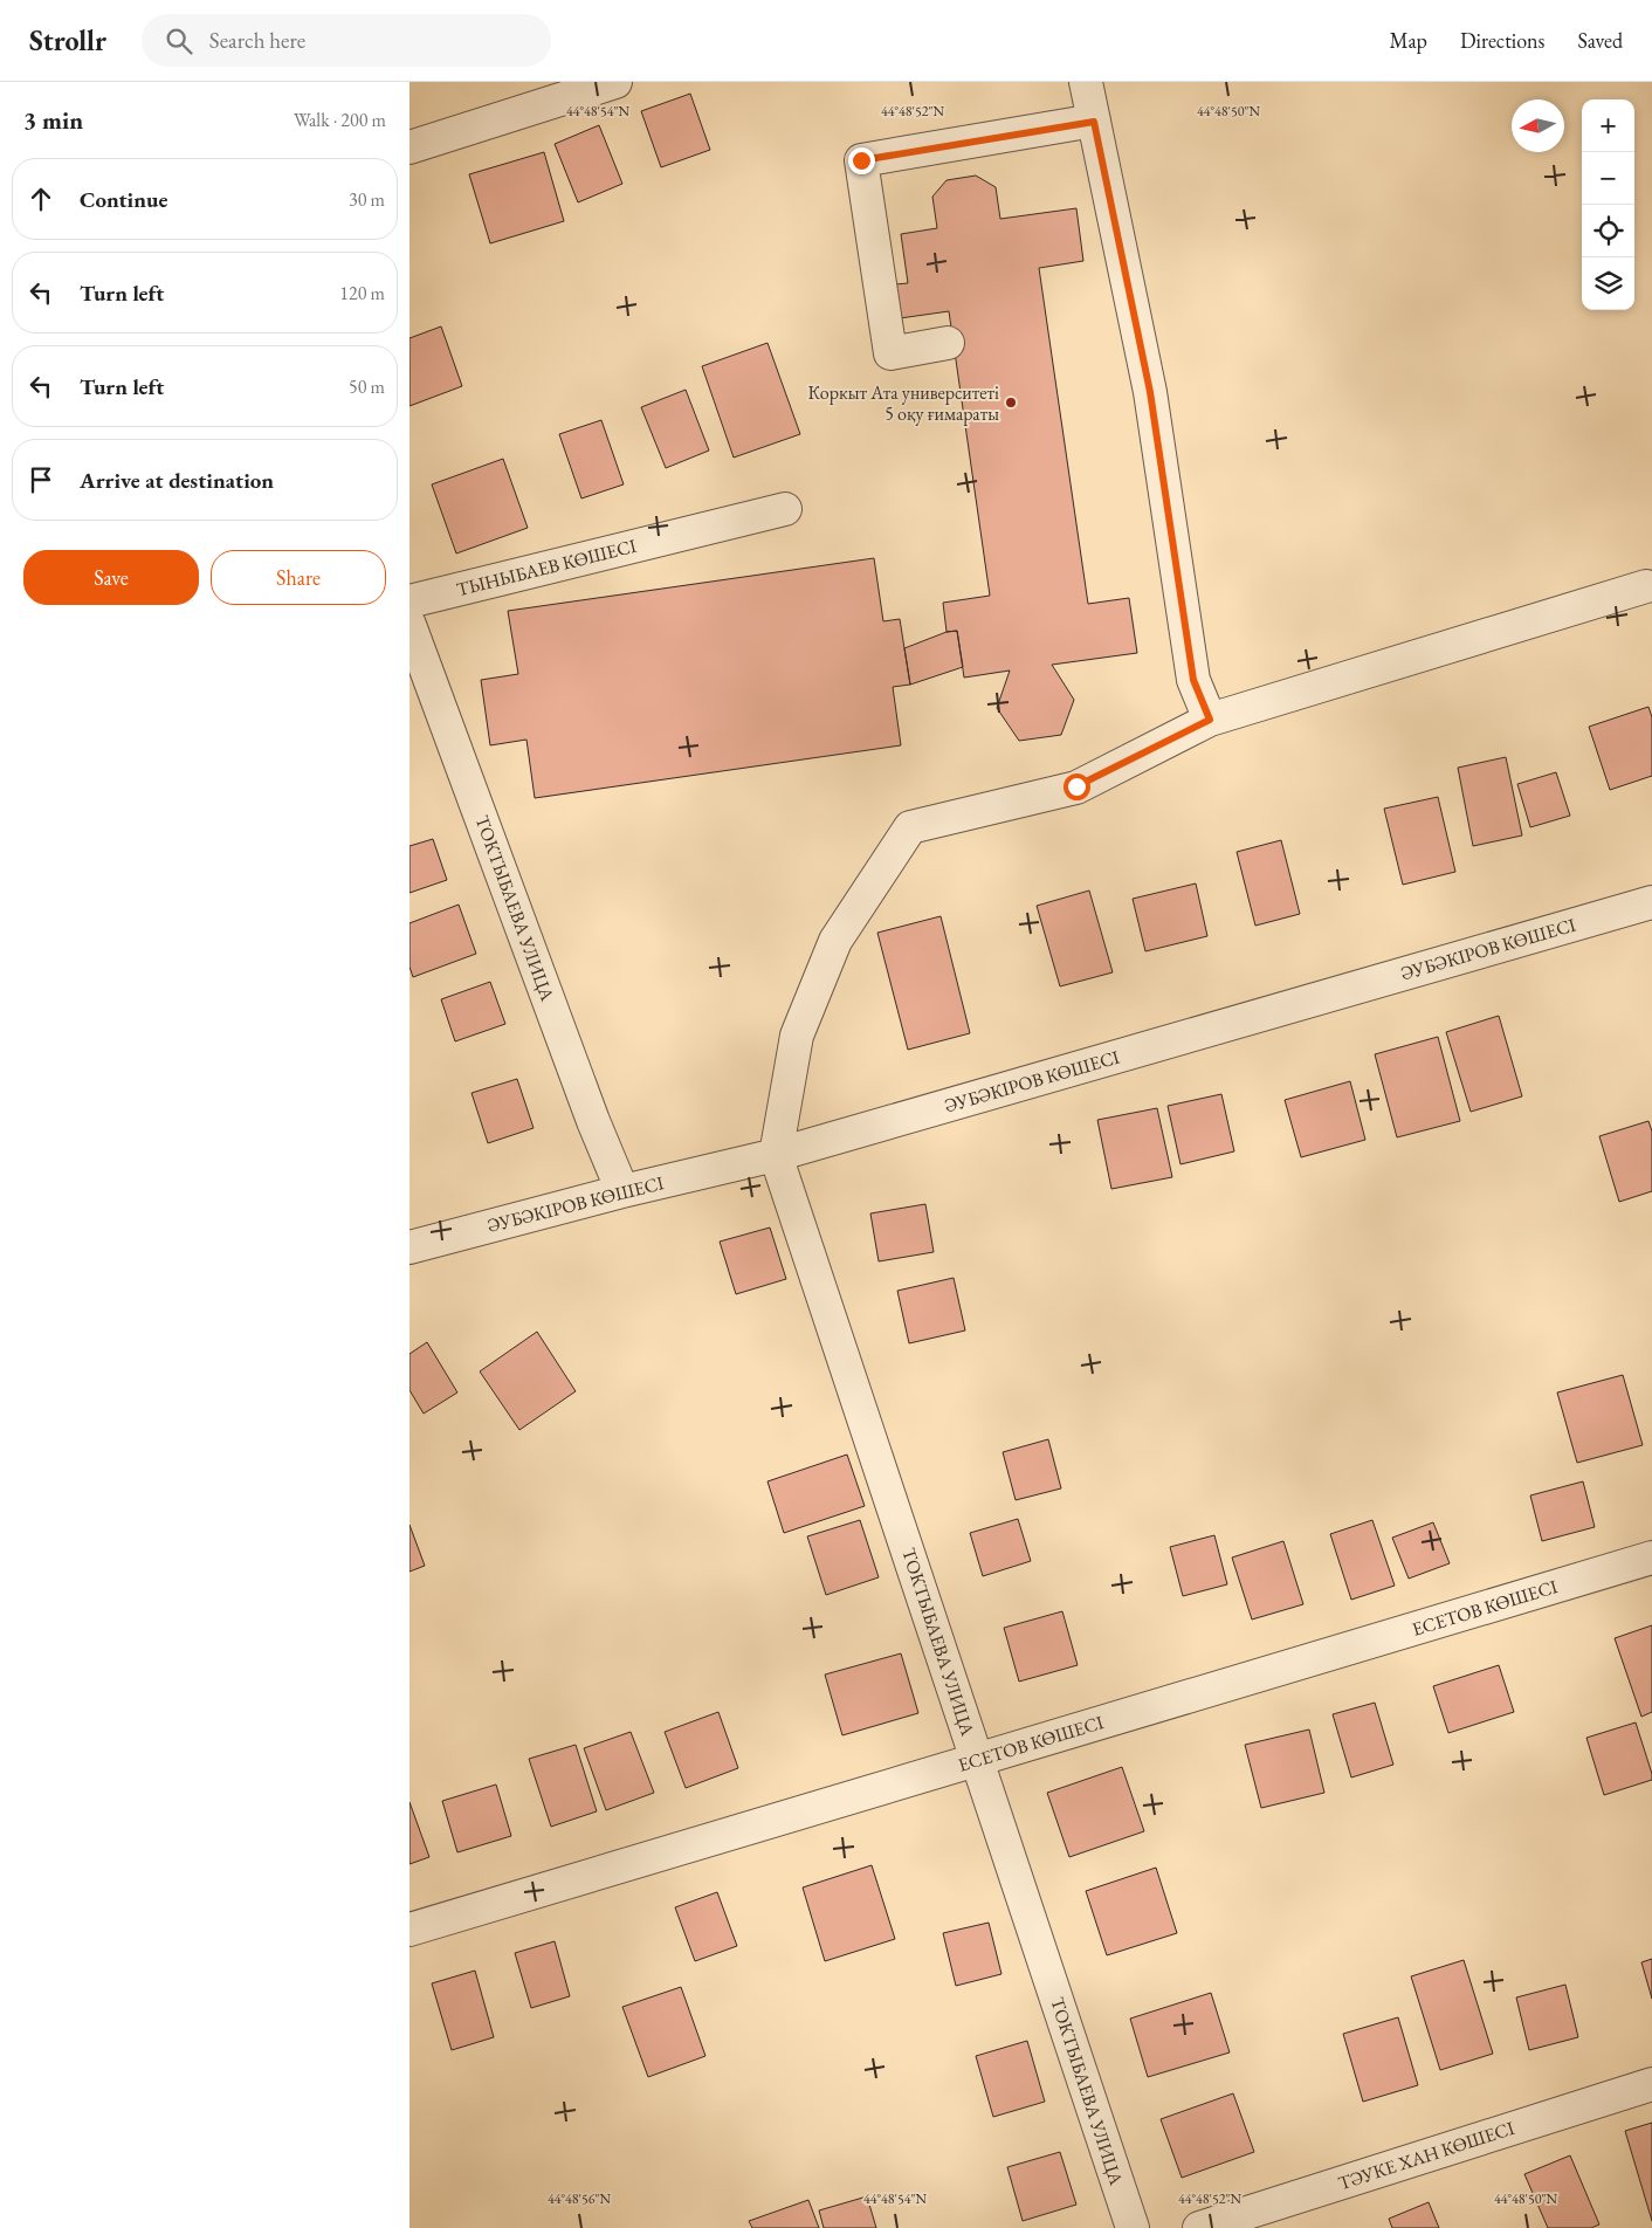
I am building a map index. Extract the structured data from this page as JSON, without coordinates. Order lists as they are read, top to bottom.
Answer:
{
  "streets": {
    "street": [
      "ТЫНЫБАЕВ КӨШЕСІ",
      "ТОКТЫБАЕВА УЛИЦА",
      "ӘУБӘКІРОВ КӨШЕСІ",
      "ЕСЕТОВ КӨШЕСІ",
      "ТӘУКЕ ХАН КӨШЕСІ"
    ]
  },
  "crossings": [
    ["ТОКТЫБАЕВА УЛИЦА", "ӘУБӘКІРОВ КӨШЕСІ"],
    ["ТОКТЫБАЕВА УЛИЦА", "ЕСЕТОВ КӨШЕСІ"]
  ],
  "places": ["Коркыт Ата университеті 5 оқу ғимараты"],
  "north": "left",
  "page": {
    "header": "Strollr",
    "search": "Search here",
    "nav": ["Map", "Directions", "Saved"],
    "heading": ["3 min", "Walk · 200 m"],
    "map_buttons": ["+", "−"],
    "list": [
      ["Continue", "30 m"],
      ["Turn left", "120 m"],
      ["Turn left", "50 m"],
      "Arrive at destination"
    ],
    "buttons": ["Save", "Share"]
  },
  "coordinates": [
    "44°48'54\"N",
    "44°48'52\"N",
    "44°48'50\"N",
    "44°48'56\"N"
  ]
}
